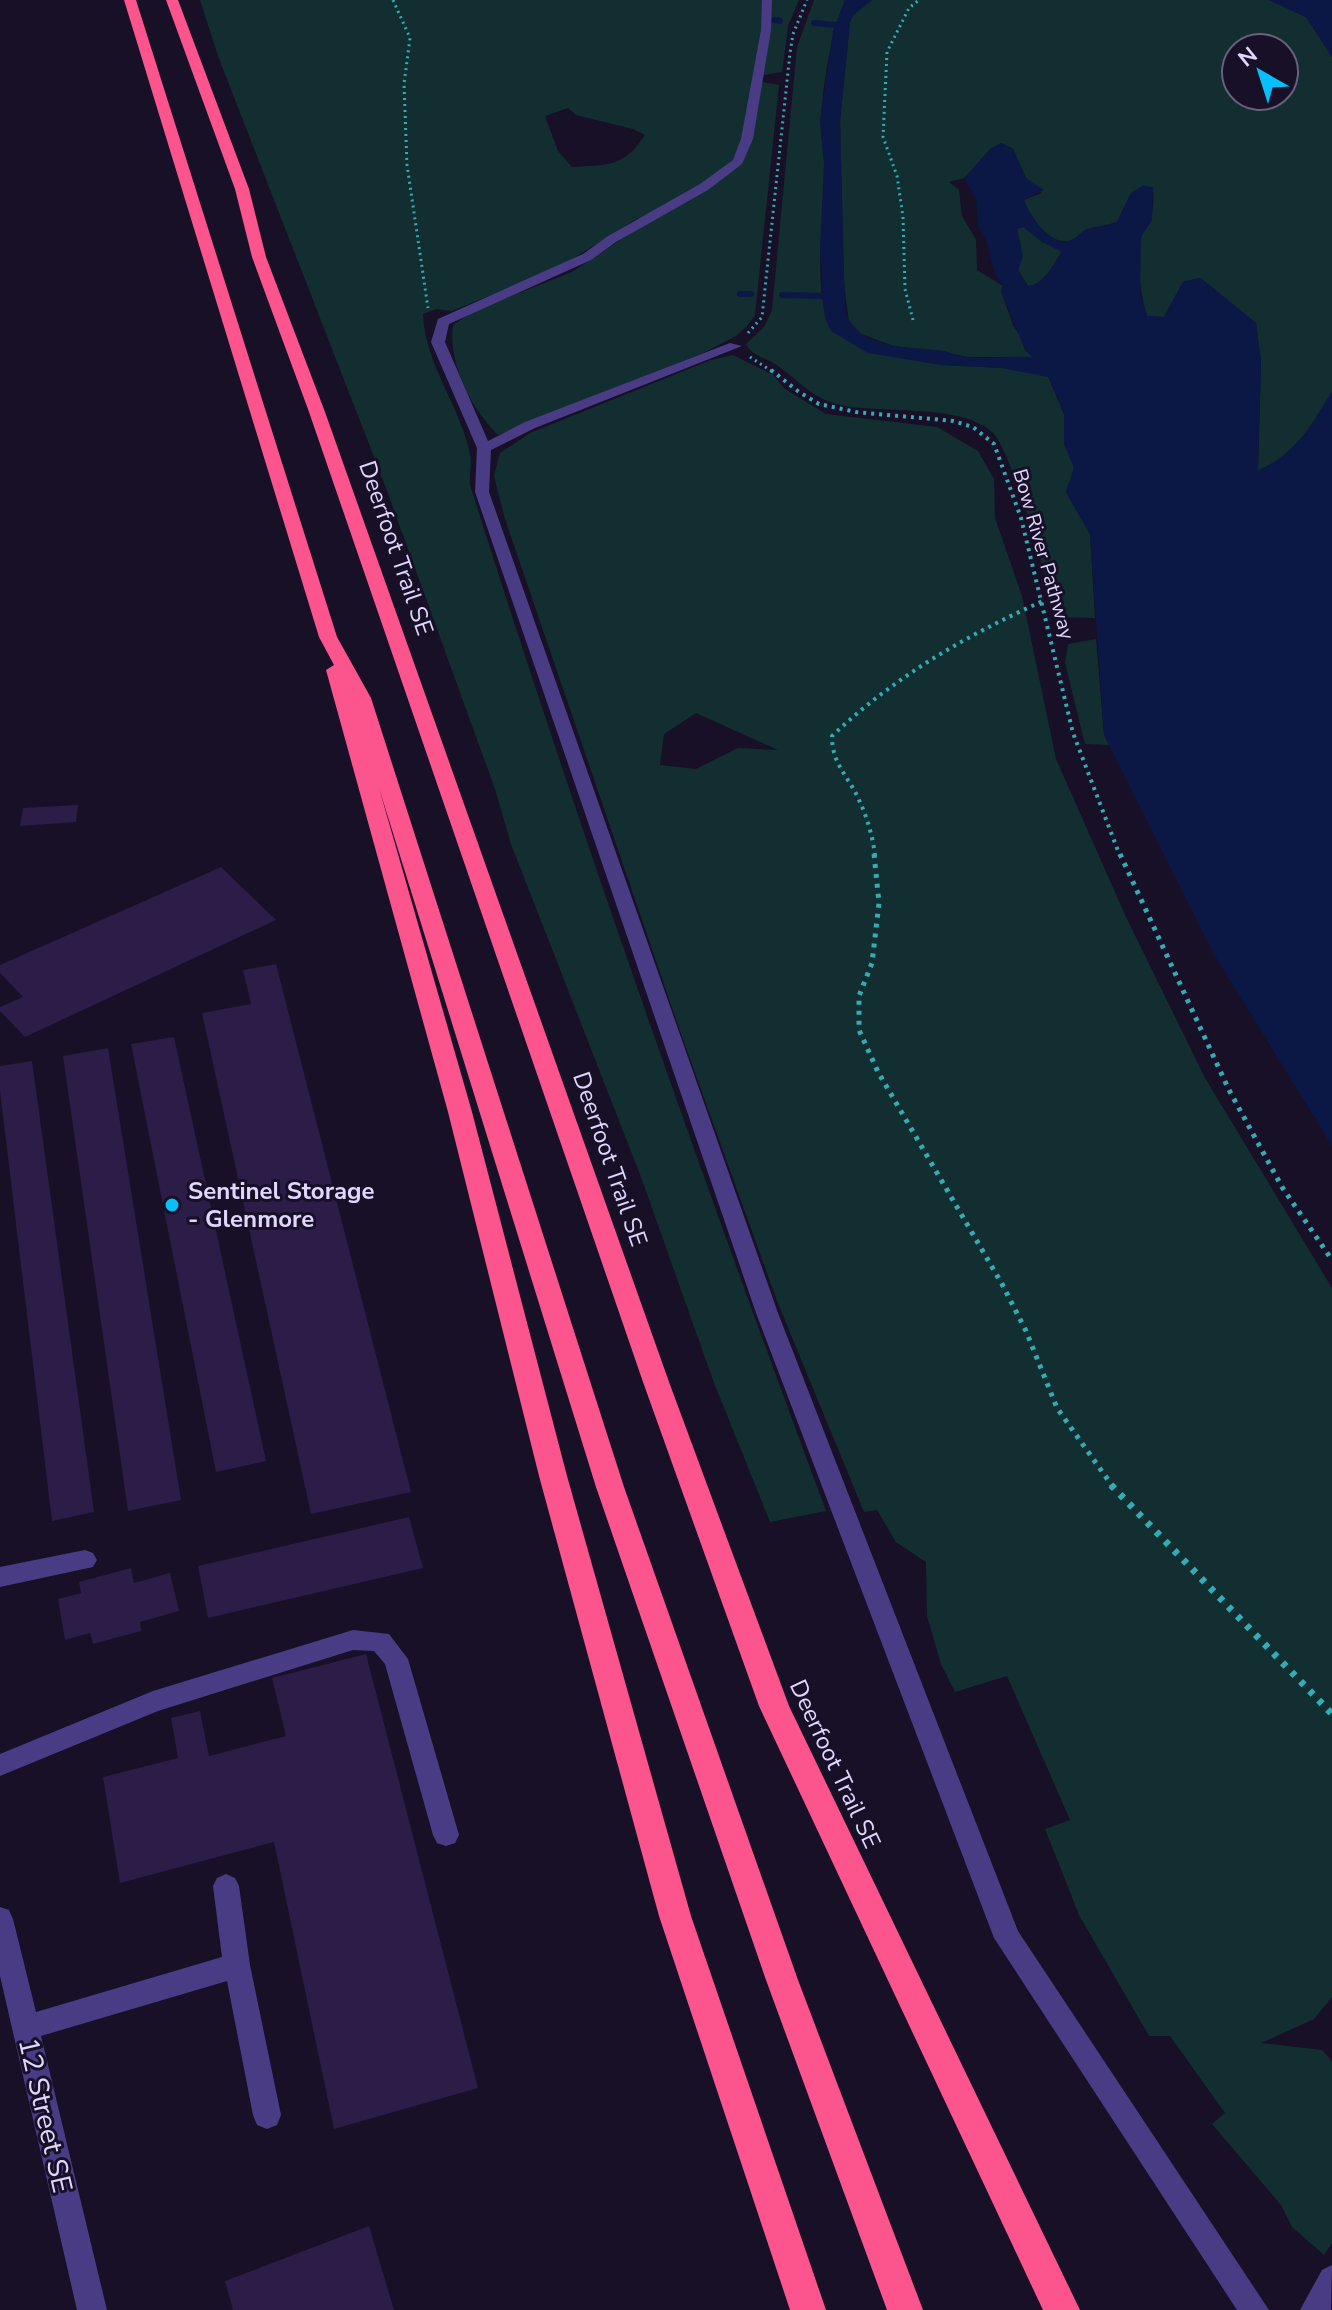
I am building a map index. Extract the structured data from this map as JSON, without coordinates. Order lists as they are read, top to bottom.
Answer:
{
  "streets": {
    "highway": ["Deerfoot Trail SE"],
    "street": ["12 Street SE"],
    "path": ["Bow River Pathway"]
  },
  "places": ["Sentinel Storage - Glenmore"],
  "north": "top left"
}
